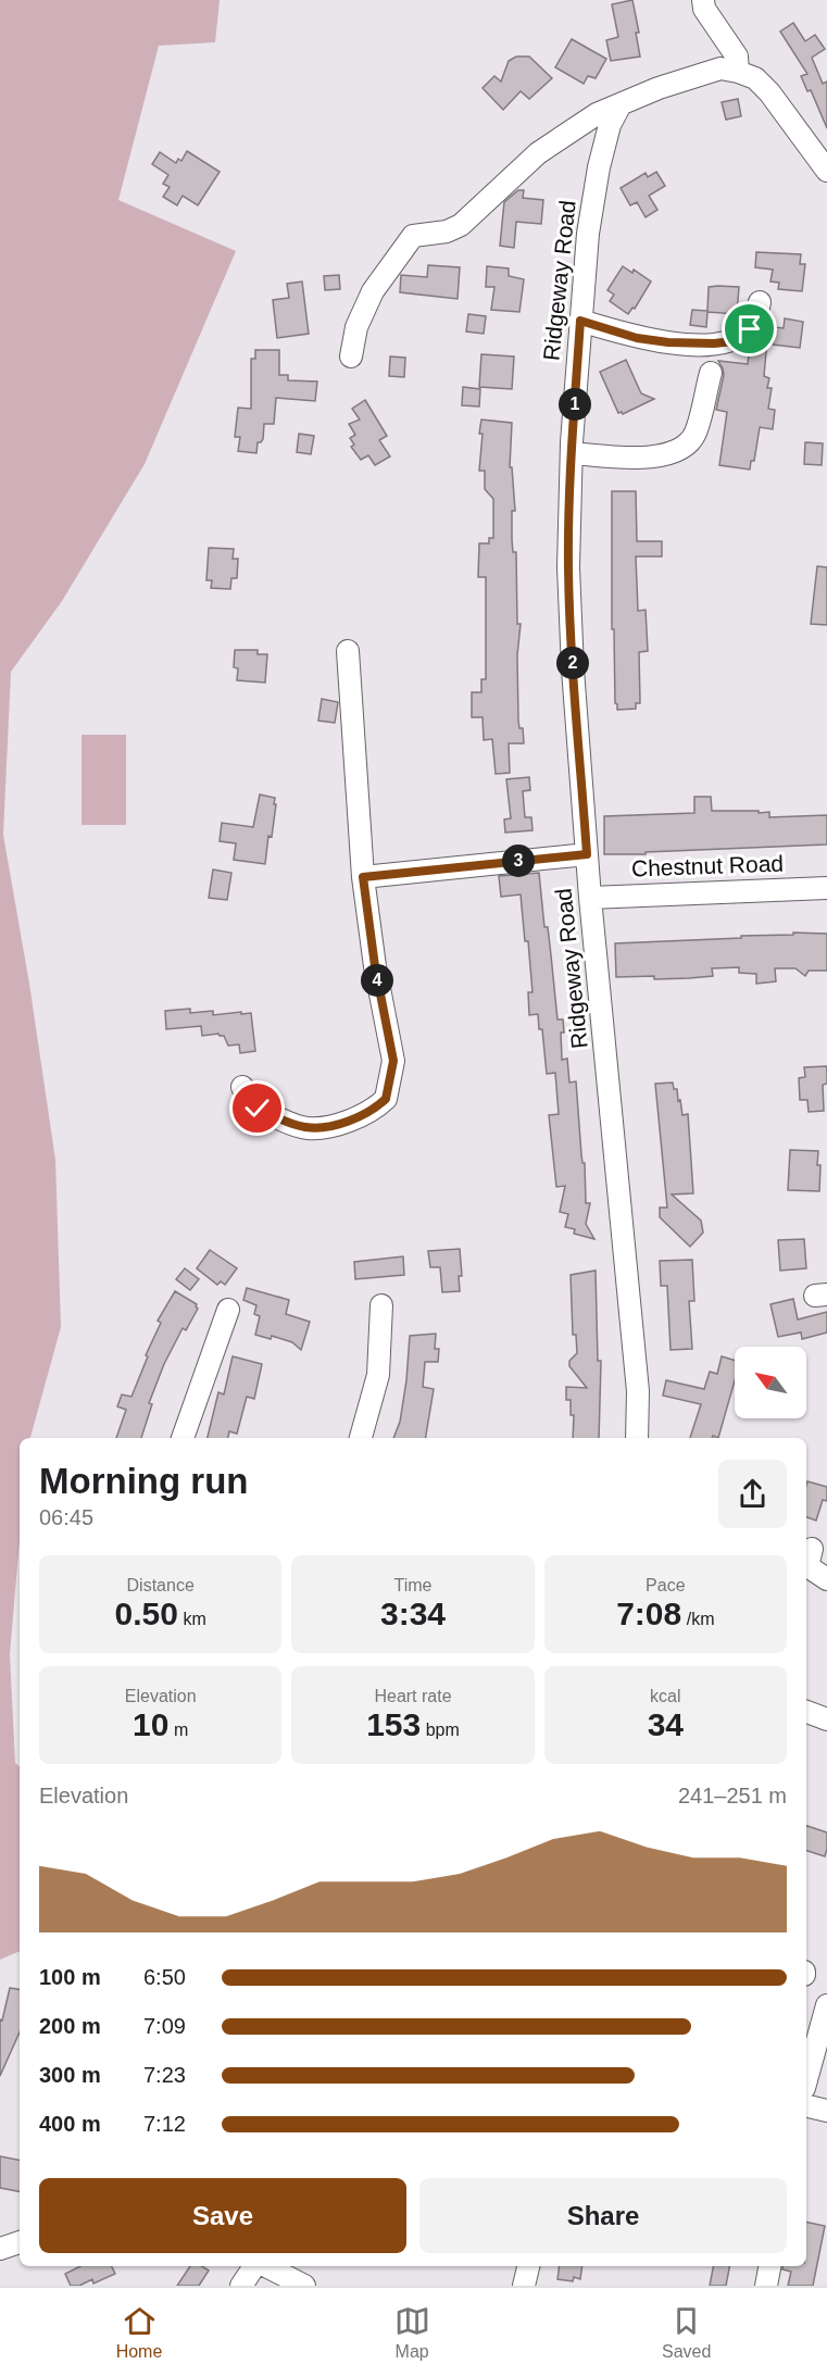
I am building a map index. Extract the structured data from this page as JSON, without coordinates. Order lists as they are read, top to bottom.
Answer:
{
  "streets": {
    "street": ["Ridgeway Road", "Chestnut Road"]
  },
  "crossings": [
    ["Ridgeway Road", "Chestnut Road"]
  ],
  "north": "top left",
  "page": {
    "pins": [
      "1",
      "2",
      "3",
      "4"
    ],
    "heading": ["Morning run", "06:45"],
    "stats": [
      ["Distance", "0.50 km"],
      ["Time", "3:34"],
      ["Pace", "7:08 /km"],
      ["Elevation", "10 m"],
      ["Heart rate", "153 bpm"],
      ["kcal", "34"]
    ],
    "chart": ["Elevation", "241–251 m"],
    "list": [
      {
        "name": "100 m",
        "note": "6:50"
      },
      {
        "name": "200 m",
        "note": "7:09"
      },
      {
        "name": "300 m",
        "note": "7:23"
      },
      {
        "name": "400 m",
        "note": "7:12"
      }
    ],
    "buttons": ["Save", "Share"],
    "tabs": ["Home", "Map", "Saved"]
  }
}
